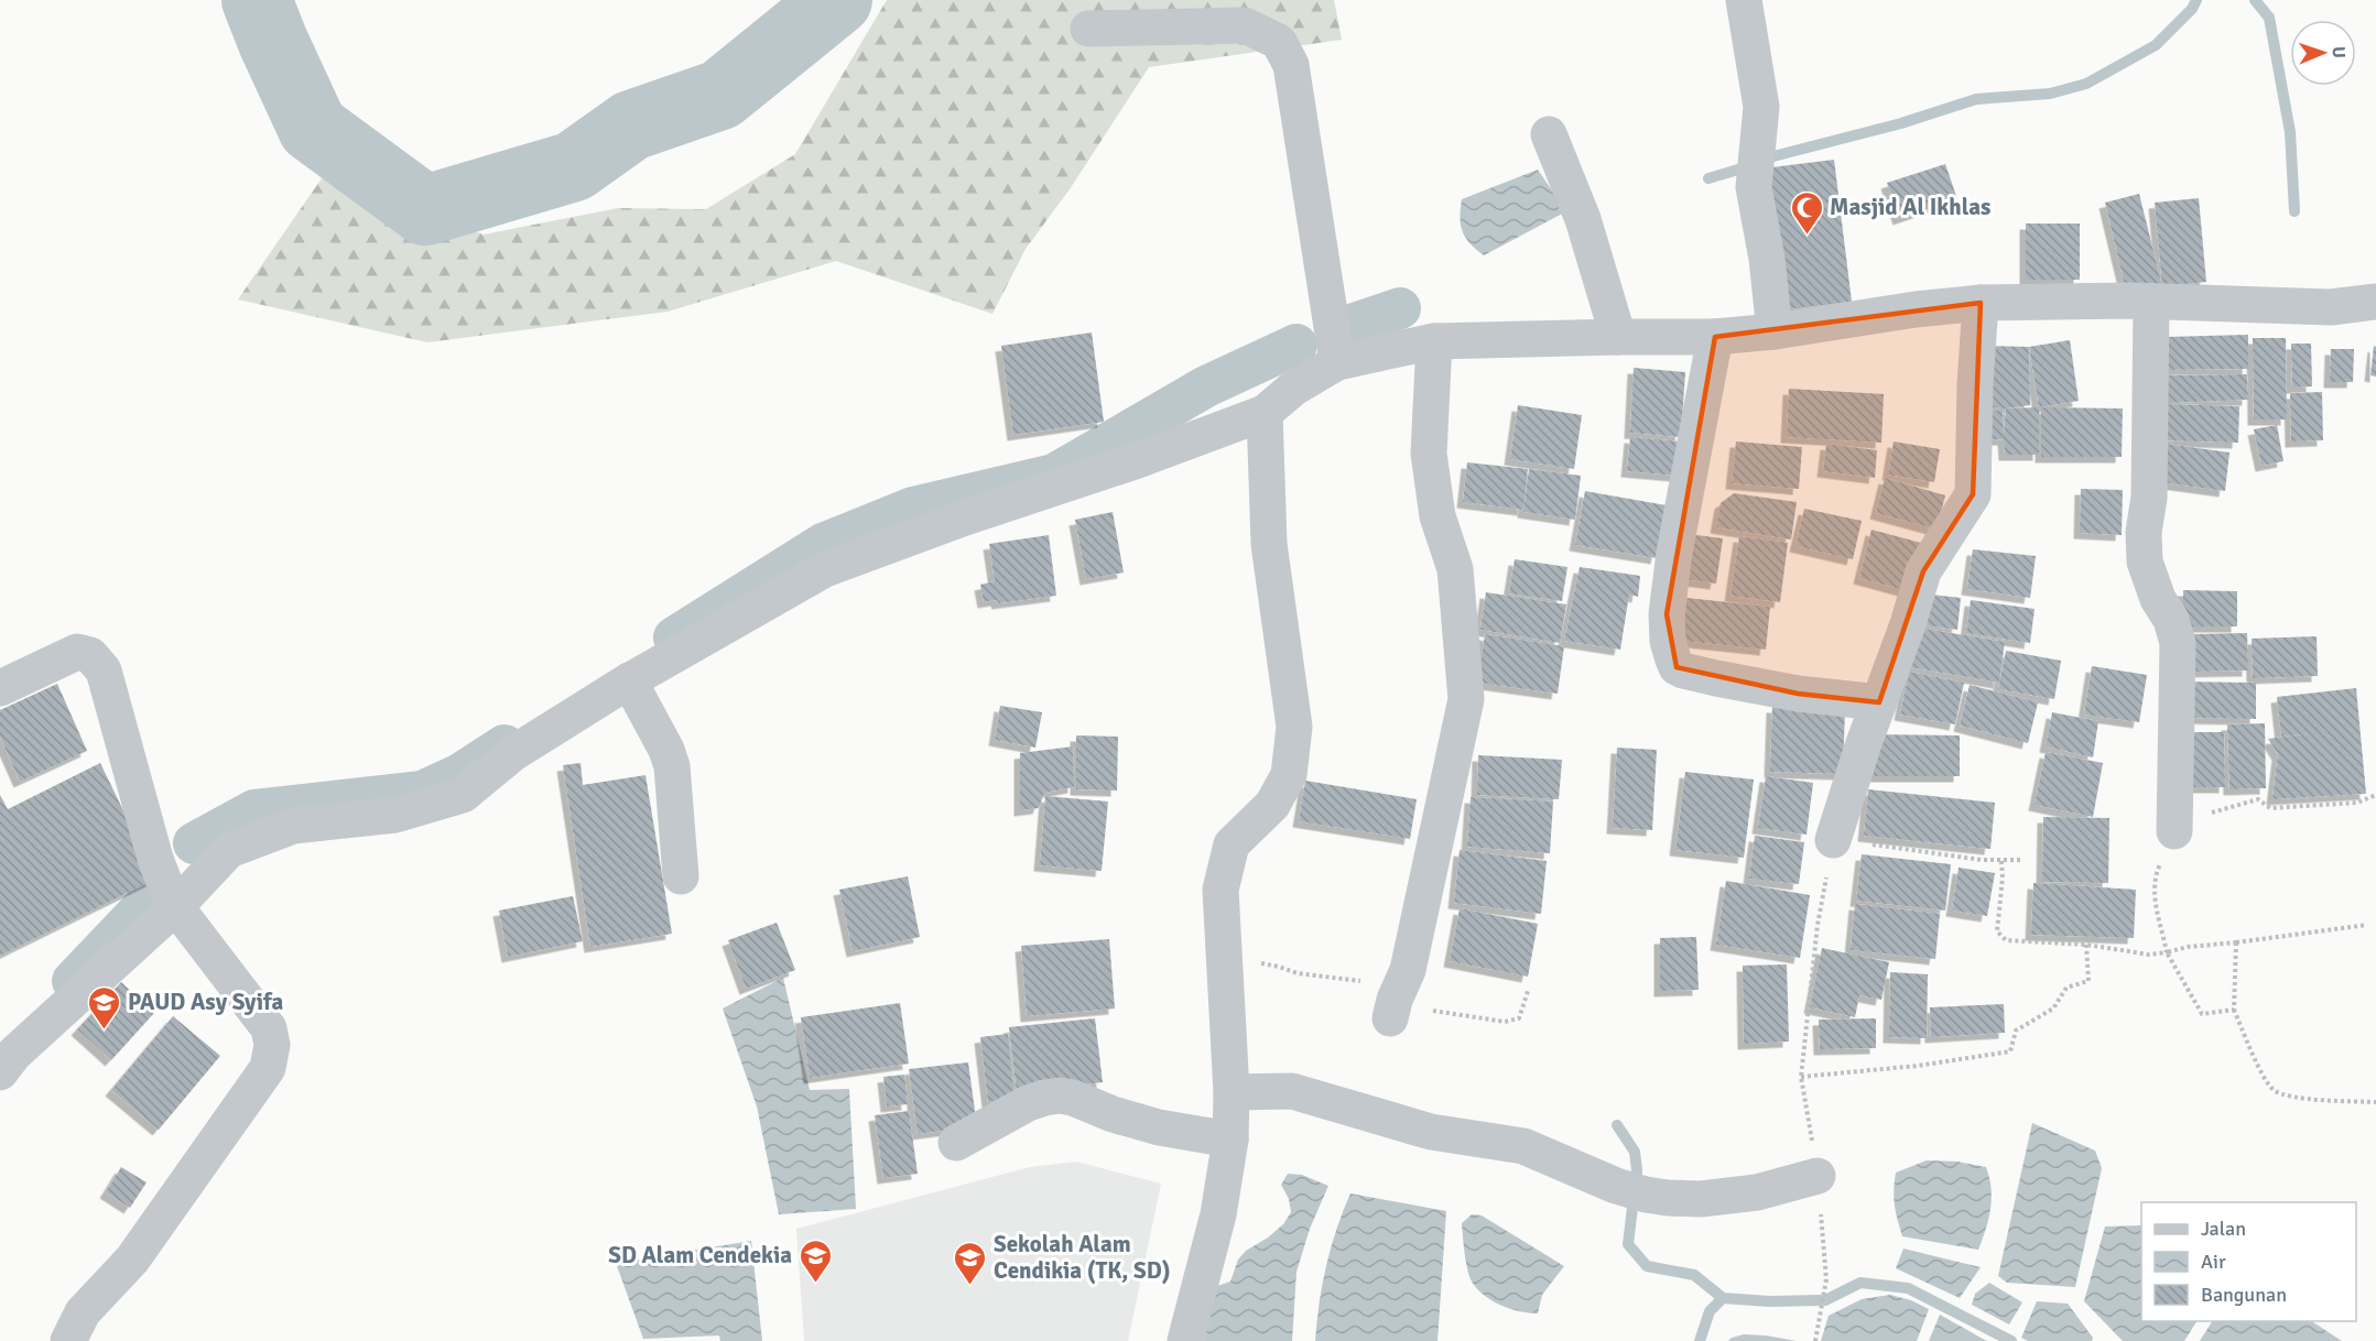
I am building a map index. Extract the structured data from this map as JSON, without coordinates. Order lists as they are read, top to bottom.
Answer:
{
  "places": {
    "mosque": ["Masjid Al Ikhlas"],
    "school or university": ["PAUD Asy Syifa", "SD Alam Cendekia", "Sekolah Alam Cendikia (TK, SD)"]
  },
  "legend": ["Jalan", "Air", "Bangunan"],
  "north": "right"
}
